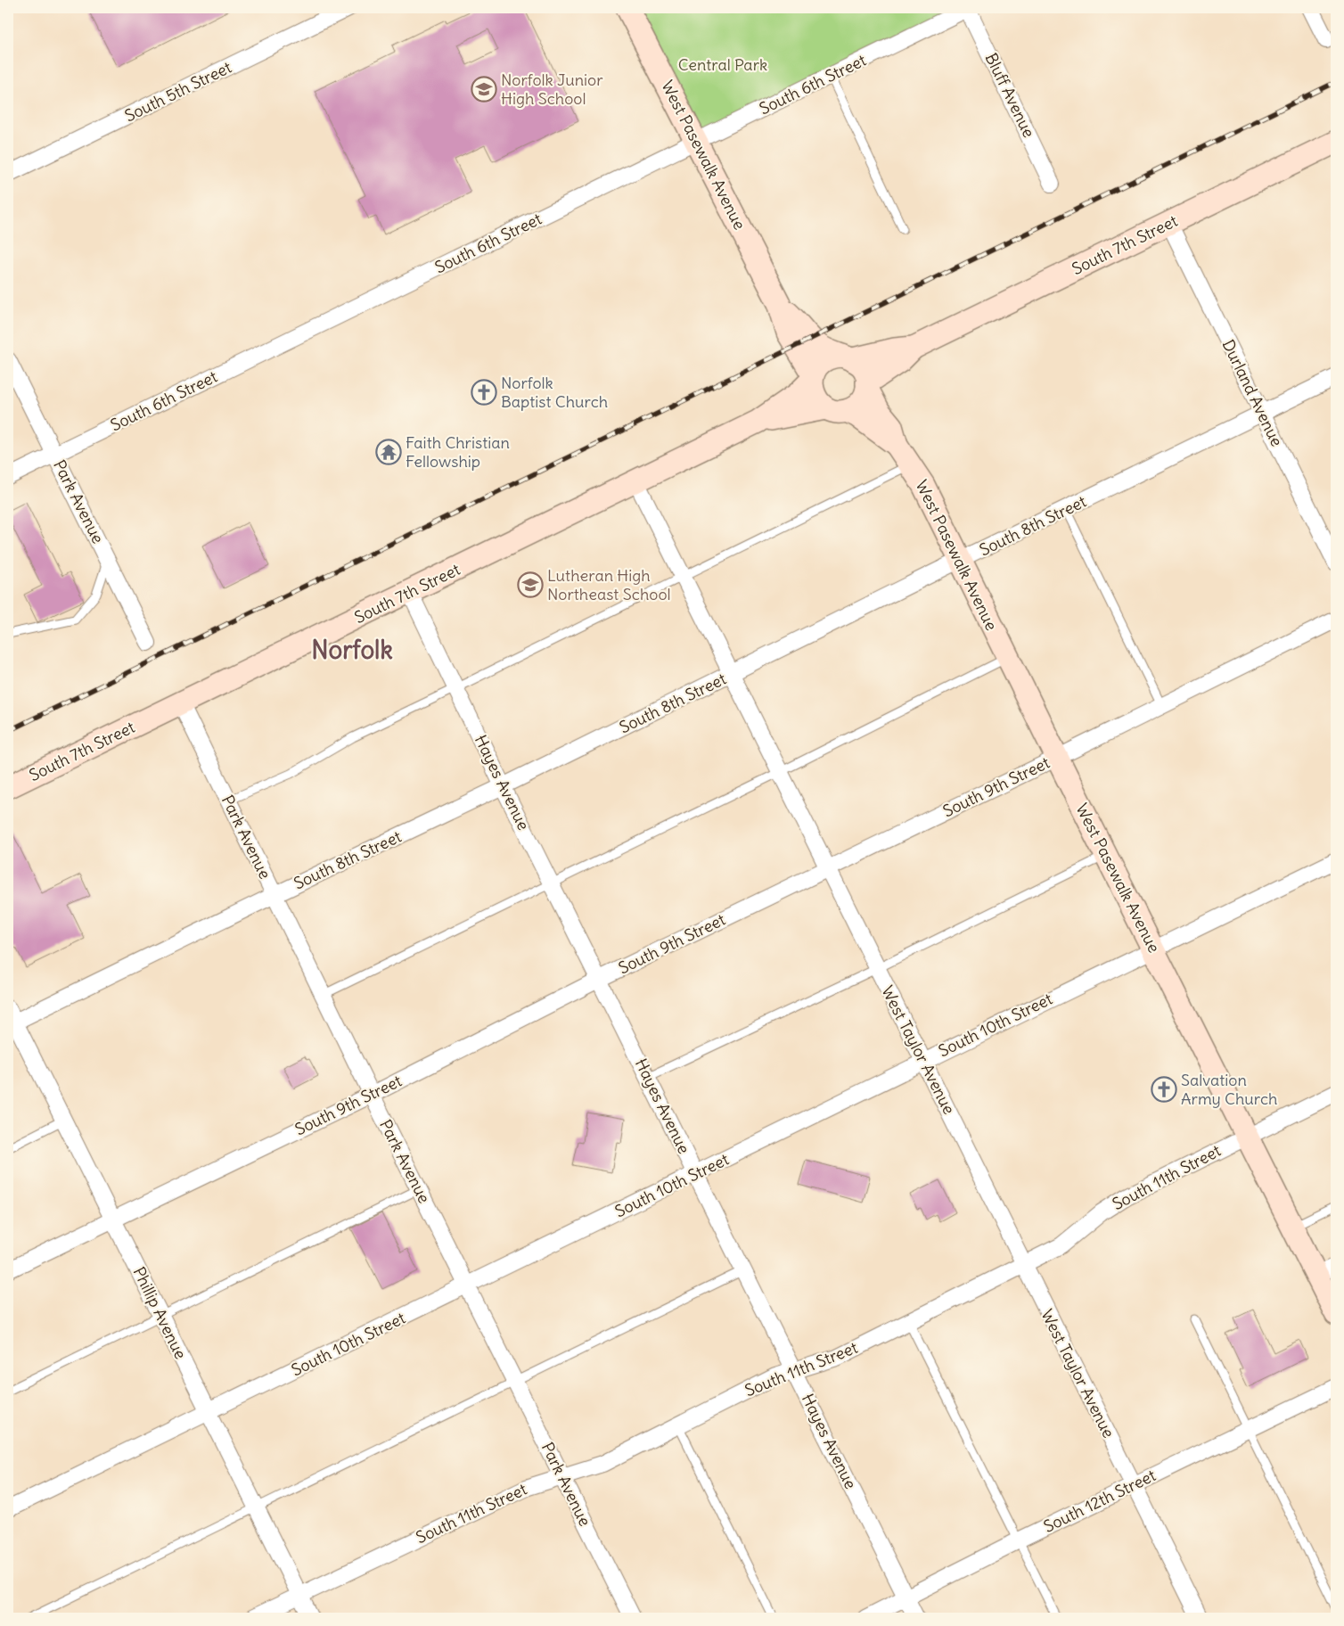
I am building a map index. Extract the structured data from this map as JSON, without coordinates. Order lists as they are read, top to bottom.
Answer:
{
  "streets": {
    "street": [
      "South 6th Street",
      "South 5th Street",
      "Bluff Avenue",
      "West Pasewalk Avenue",
      "South 7th Street",
      "Durland Avenue",
      "Park Avenue",
      "South 8th Street",
      "Hayes Avenue",
      "South 9th Street",
      "South 10th Street",
      "West Taylor Avenue",
      "South 11th Street",
      "Phillip Avenue",
      "South 12th Street"
    ]
  },
  "crossings": [
    ["South 6th Street", "Bluff Avenue"],
    ["South 6th Street", "West Pasewalk Avenue"],
    ["South 6th Street", "Park Avenue"],
    ["West Pasewalk Avenue", "South 7th Street"],
    ["West Pasewalk Avenue", "South 8th Street"],
    ["West Pasewalk Avenue", "South 9th Street"],
    ["West Pasewalk Avenue", "South 10th Street"],
    ["West Pasewalk Avenue", "South 11th Street"],
    ["South 7th Street", "Durland Avenue"],
    ["South 7th Street", "Park Avenue"],
    ["South 7th Street", "Hayes Avenue"],
    ["South 7th Street", "West Taylor Avenue"],
    ["Durland Avenue", "South 8th Street"],
    ["Park Avenue", "South 8th Street"],
    ["Park Avenue", "South 9th Street"],
    ["Park Avenue", "South 10th Street"],
    ["Park Avenue", "South 11th Street"],
    ["South 8th Street", "Hayes Avenue"],
    ["South 8th Street", "West Taylor Avenue"],
    ["South 8th Street", "Phillip Avenue"],
    ["Hayes Avenue", "South 9th Street"],
    ["Hayes Avenue", "South 10th Street"],
    ["Hayes Avenue", "South 11th Street"],
    ["Hayes Avenue", "South 12th Street"],
    ["South 9th Street", "West Taylor Avenue"],
    ["South 9th Street", "Phillip Avenue"],
    ["South 10th Street", "West Taylor Avenue"],
    ["South 10th Street", "Phillip Avenue"],
    ["West Taylor Avenue", "South 11th Street"],
    ["West Taylor Avenue", "South 12th Street"],
    ["South 11th Street", "Phillip Avenue"]
  ],
  "districts": ["Norfolk"],
  "parks": ["Central Park"],
  "places": {
    "school or university": ["Norfolk Junior High School", "Lutheran High Northeast School"],
    "church": ["Norfolk Baptist Church", "Salvation Army Church"],
    "temple": ["Faith Christian Fellowship"]
  }
}
